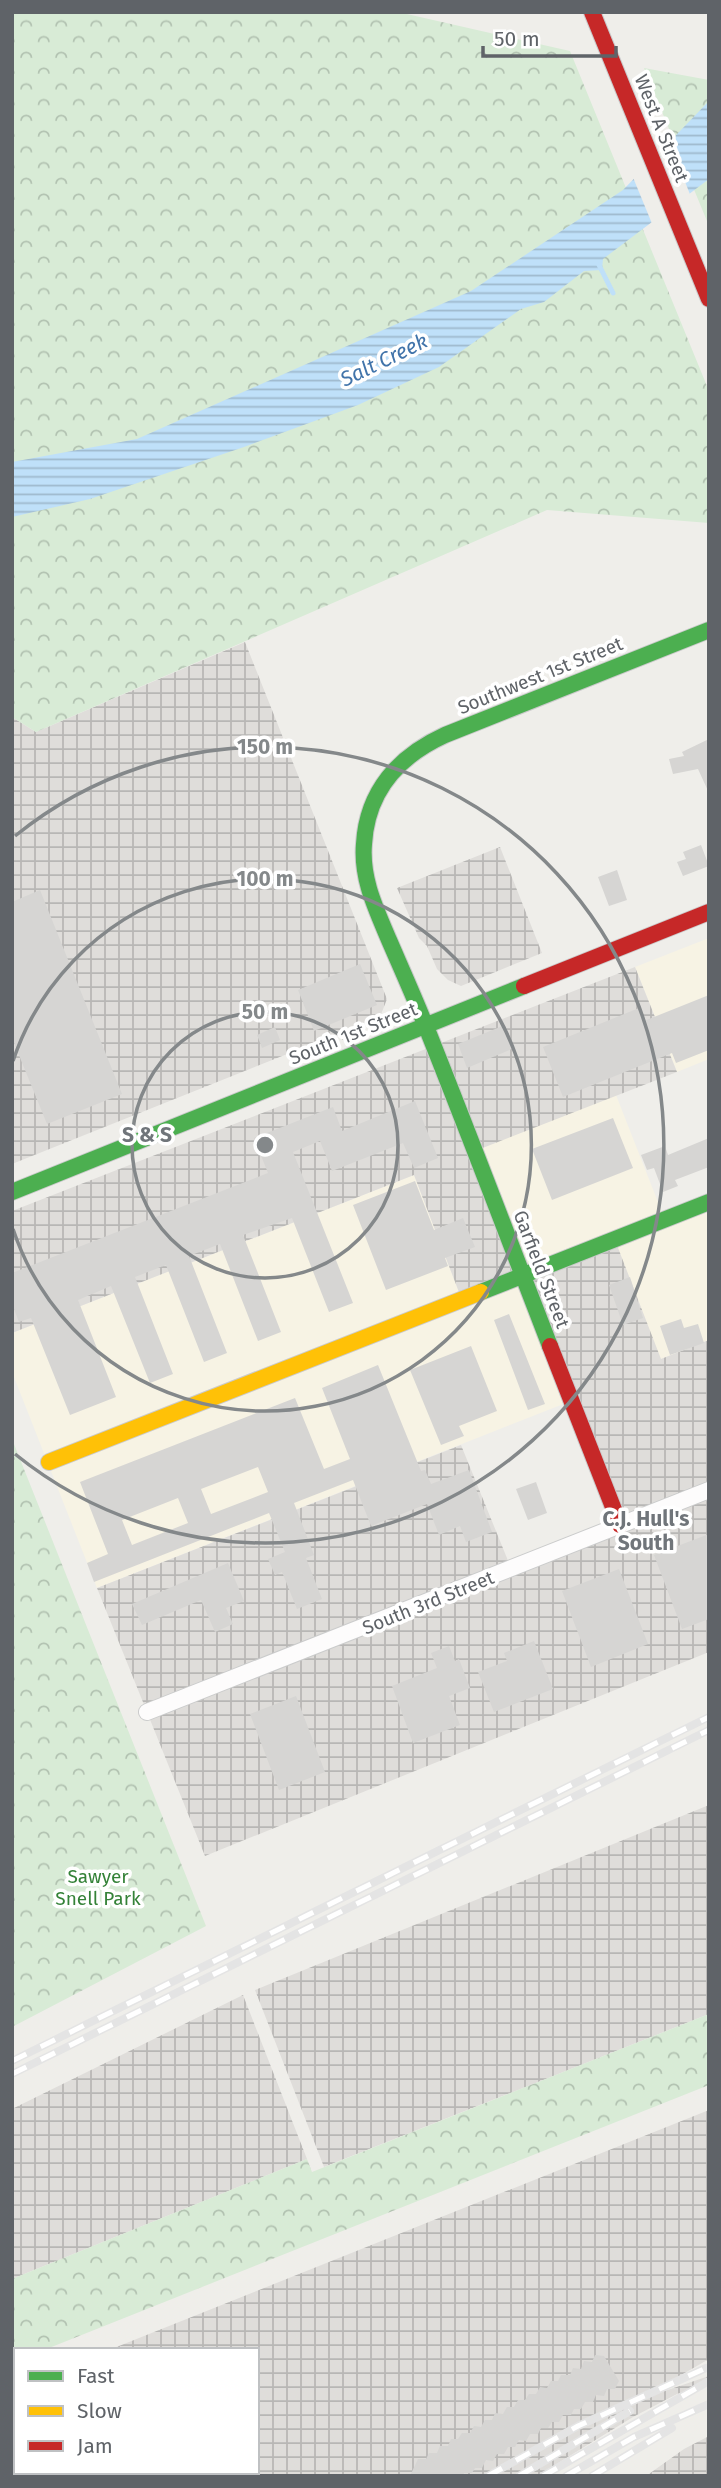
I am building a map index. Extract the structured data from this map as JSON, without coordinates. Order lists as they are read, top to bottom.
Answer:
{
  "streets": {
    "street": [
      "West A Street",
      "Southwest 1st Street",
      "South 1st Street",
      "Garfield Street",
      "South 3rd Street"
    ]
  },
  "crossings": [
    ["Southwest 1st Street", "Garfield Street"],
    ["South 1st Street", "Garfield Street"],
    ["Garfield Street", "South 3rd Street"]
  ],
  "districts": ["S & S", "C.J. Hull's South"],
  "water": ["Salt Creek"],
  "parks": ["Sawyer Snell Park"],
  "legend": ["Fast", "Slow", "Jam"],
  "scale_bar": "50 m",
  "rings": ["150 m", "100 m", "50 m"]
}
